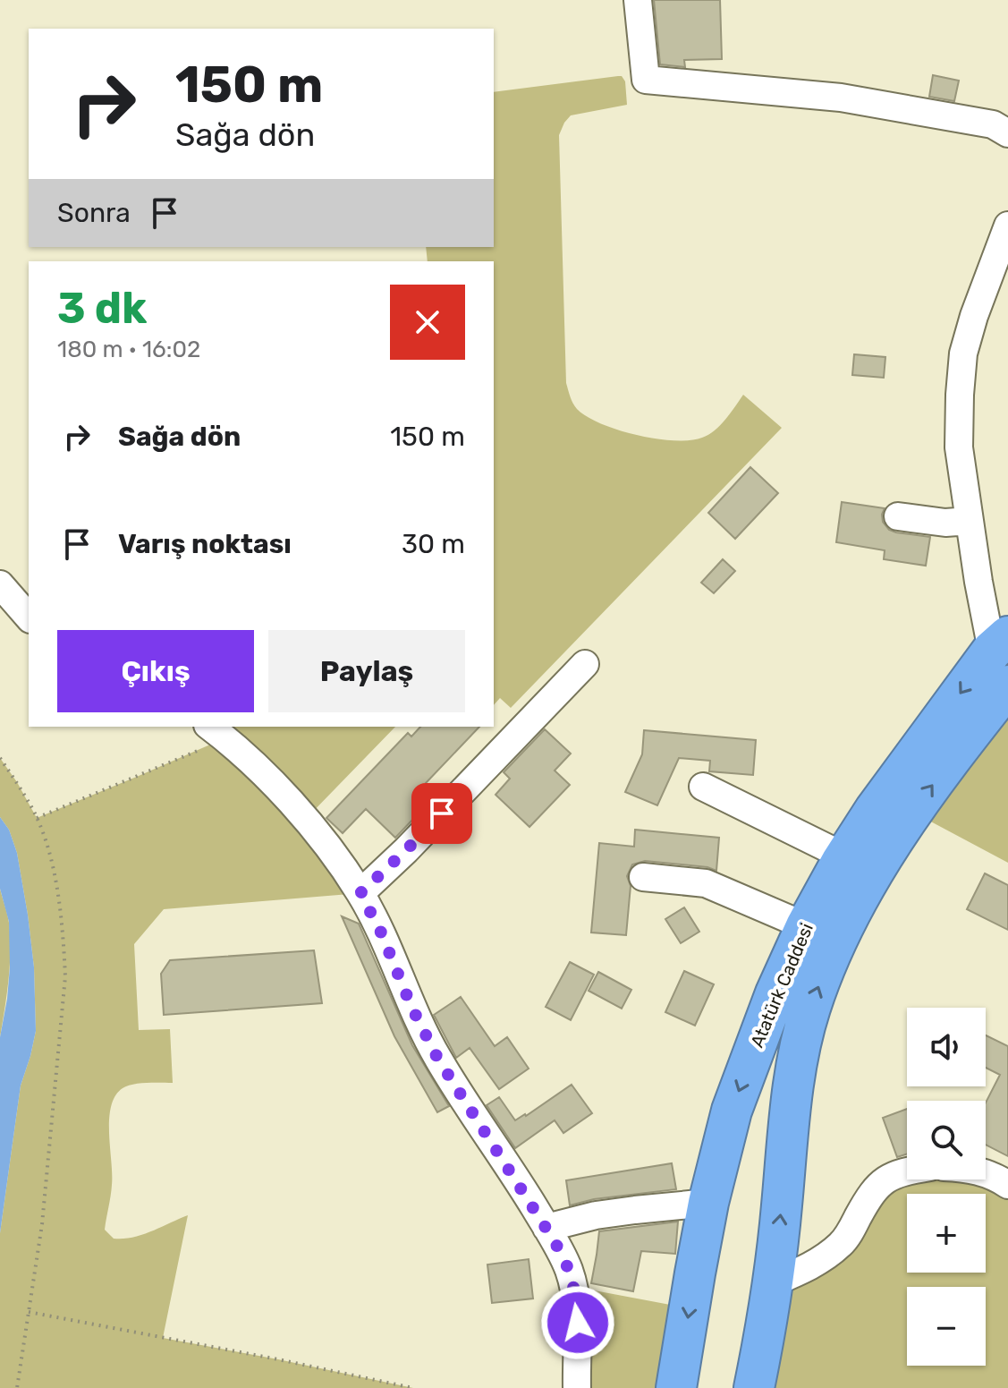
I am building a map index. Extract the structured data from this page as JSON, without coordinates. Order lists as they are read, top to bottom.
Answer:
{
  "streets": {
    "highway": ["Atatürk Caddesi"]
  },
  "page": {
    "turn": ["150 m", "Sağa dön"],
    "then": "Sonra",
    "heading": ["3 dk", "180 m · 16:02"],
    "list": [
      {
        "name": "Sağa dön",
        "value": "150 m"
      },
      {
        "name": "Varış noktası",
        "value": "30 m"
      }
    ],
    "buttons": ["Çıkış", "Paylaş"],
    "map_buttons": ["+", "−"]
  }
}
